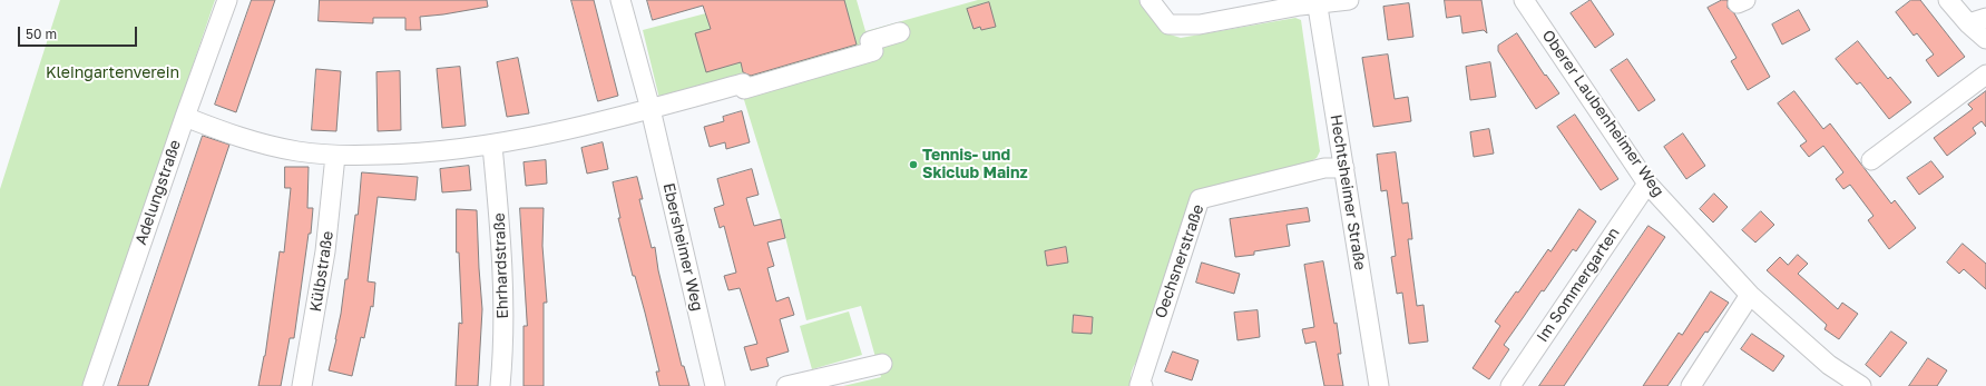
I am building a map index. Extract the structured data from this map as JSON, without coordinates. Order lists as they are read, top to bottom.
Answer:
{
  "streets": {
    "street": [
      "Oberer Laubenheimer Weg",
      "Adelungstraße",
      "Hechtsheimer Straße",
      "Ebersheimer Weg",
      "Oechsnerstraße",
      "Ehrhardstraße",
      "Külbstraße",
      "Im Sommergarten"
    ]
  },
  "crossings": [
    ["Oberer Laubenheimer Weg", "Im Sommergarten"],
    ["Hechtsheimer Straße", "Oechsnerstraße"]
  ],
  "parks": ["Kleingartenverein"],
  "places": ["Tennis- und Skiclub Mainz"],
  "scale_bar": "50 m"
}
